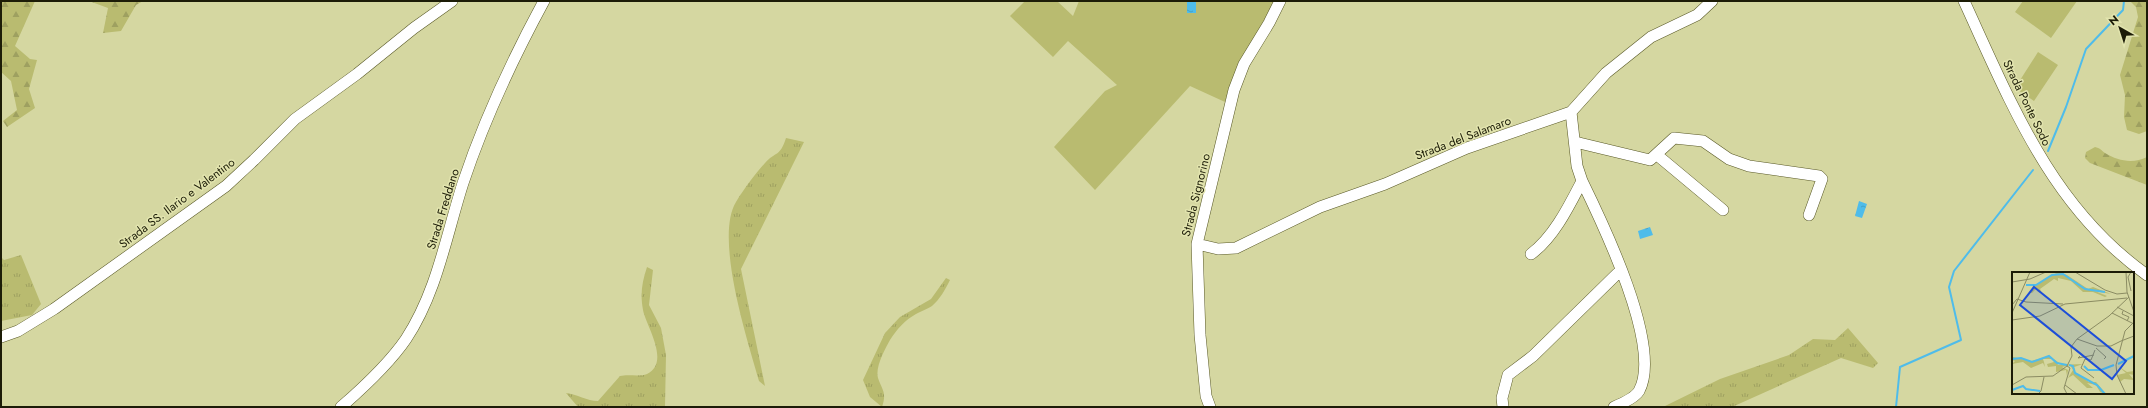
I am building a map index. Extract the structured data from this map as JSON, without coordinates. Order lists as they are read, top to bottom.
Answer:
{
  "streets": {
    "street": [
      "Strada Ponte Sodo",
      "Strada del Salamaro",
      "Strada Signorino",
      "Strada SS. Ilario e Valentino",
      "Strada Freddano"
    ]
  },
  "crossings": [
    ["Strada del Salamaro", "Strada Signorino"]
  ],
  "north": "top left"
}
